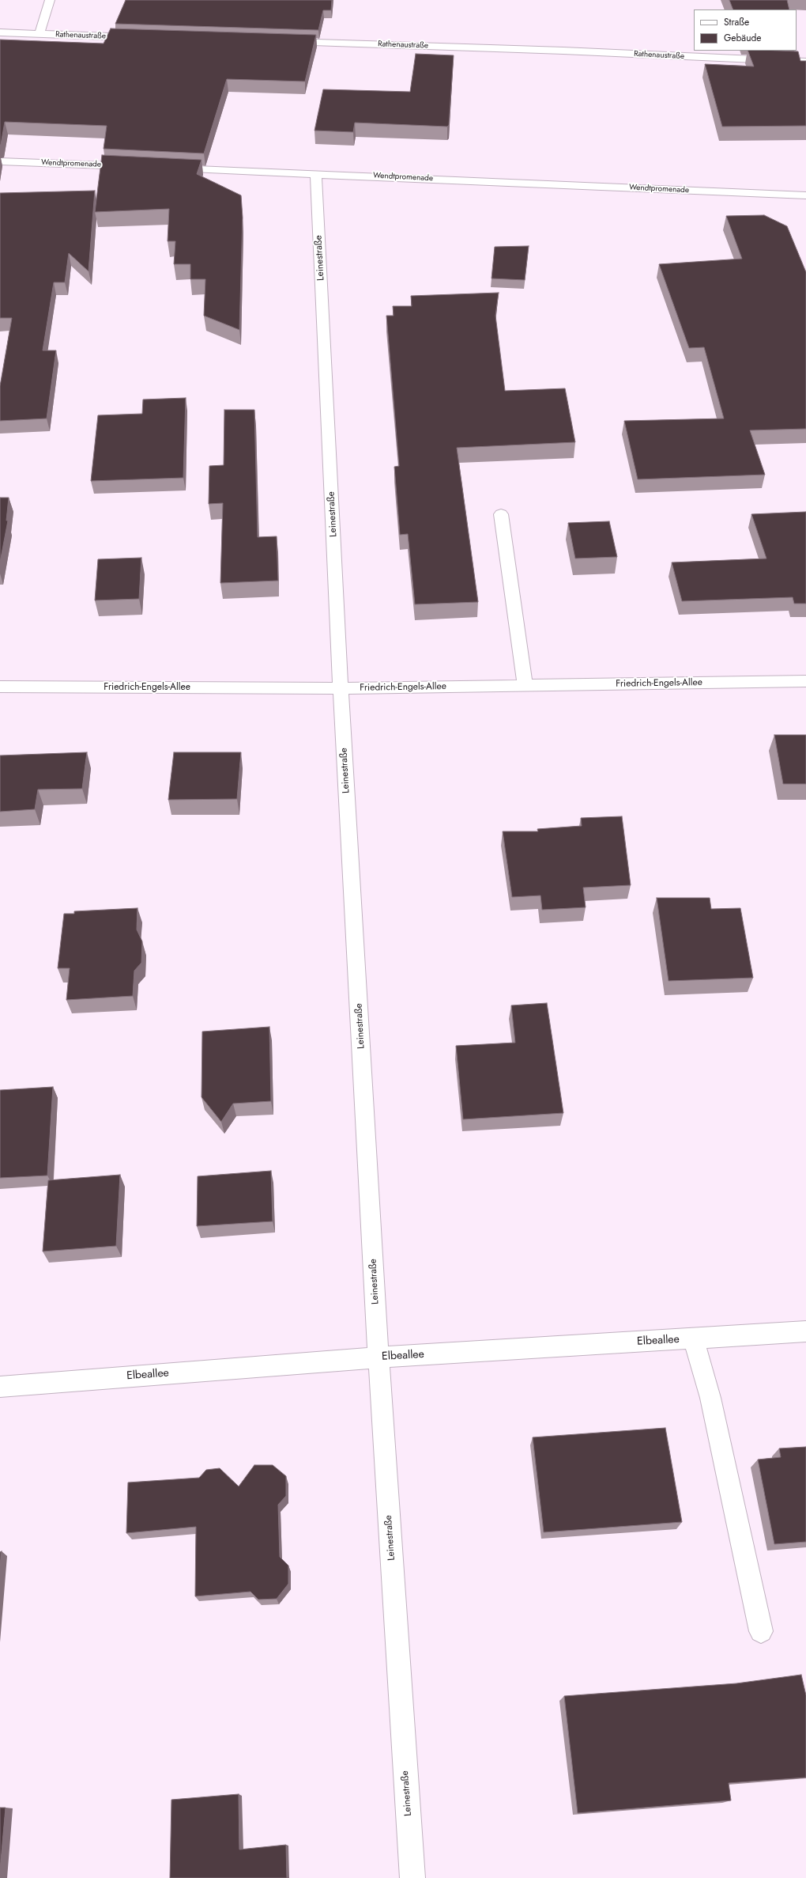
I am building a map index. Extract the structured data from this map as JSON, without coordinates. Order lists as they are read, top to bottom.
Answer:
{
  "streets": {
    "street": [
      "Rathenaustraße",
      "Wendtpromenade",
      "Leinestraße",
      "Friedrich-Engels-Allee",
      "Elbeallee"
    ]
  },
  "crossings": [
    ["Wendtpromenade", "Leinestraße"],
    ["Leinestraße", "Friedrich-Engels-Allee"],
    ["Leinestraße", "Elbeallee"]
  ],
  "legend": ["Straße", "Gebäude"]
}
